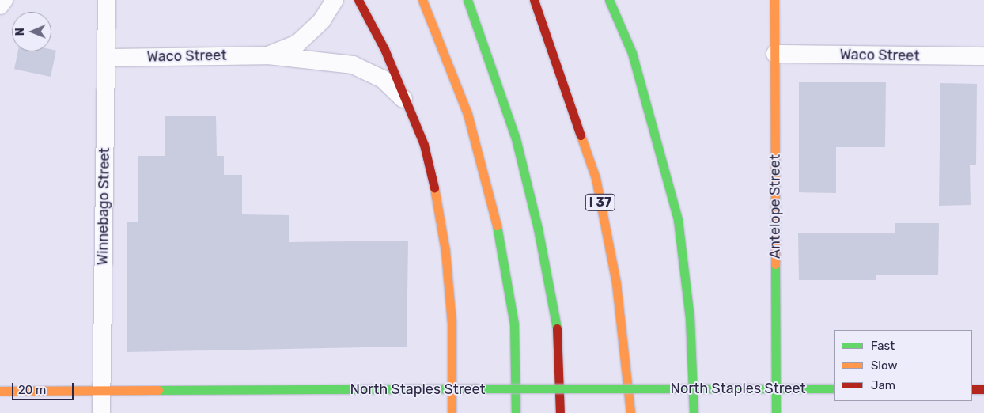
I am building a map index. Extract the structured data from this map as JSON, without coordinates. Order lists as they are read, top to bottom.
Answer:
{
  "streets": {
    "main road": ["I 37", "Antelope Street", "North Staples Street"],
    "street": ["Waco Street", "Winnebago Street"]
  },
  "crossings": [
    ["Waco Street", "Winnebago Street"],
    ["Waco Street", "Antelope Street"],
    ["Winnebago Street", "North Staples Street"],
    ["Antelope Street", "North Staples Street"]
  ],
  "legend": ["Fast", "Slow", "Jam"],
  "scale_bar": "20 m",
  "north": "left"
}
